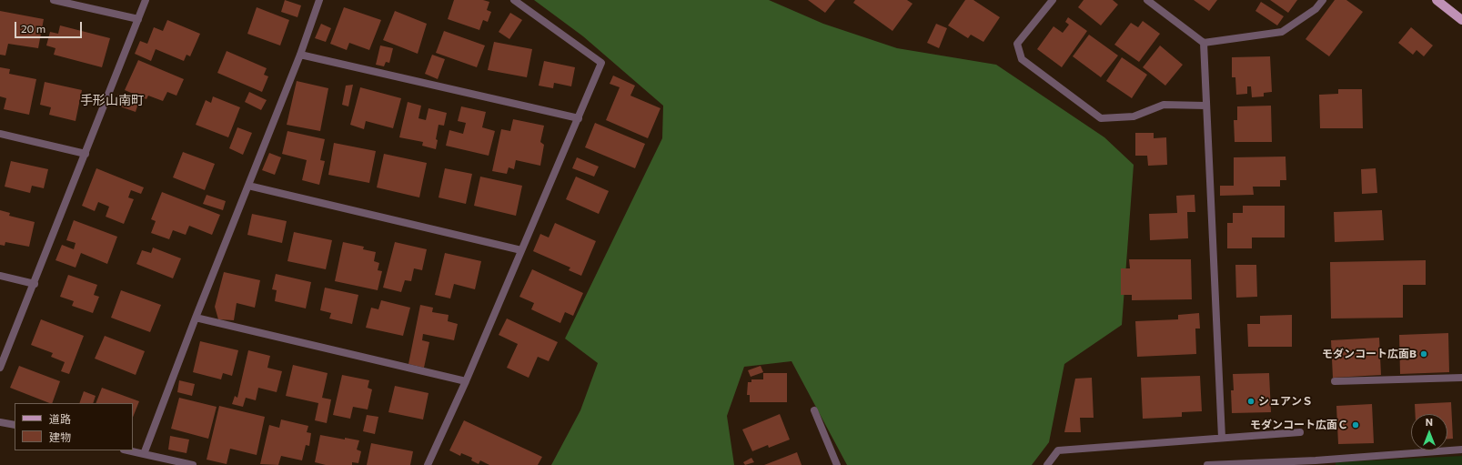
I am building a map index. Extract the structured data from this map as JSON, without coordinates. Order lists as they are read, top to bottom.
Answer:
{
  "districts": ["手形山南町"],
  "places": ["モダンコート広面B", "シュアンＳ", "モダンコート広面Ｃ"],
  "legend": ["道路", "建物"],
  "scale_bar": "20 m",
  "north": "top"
}
